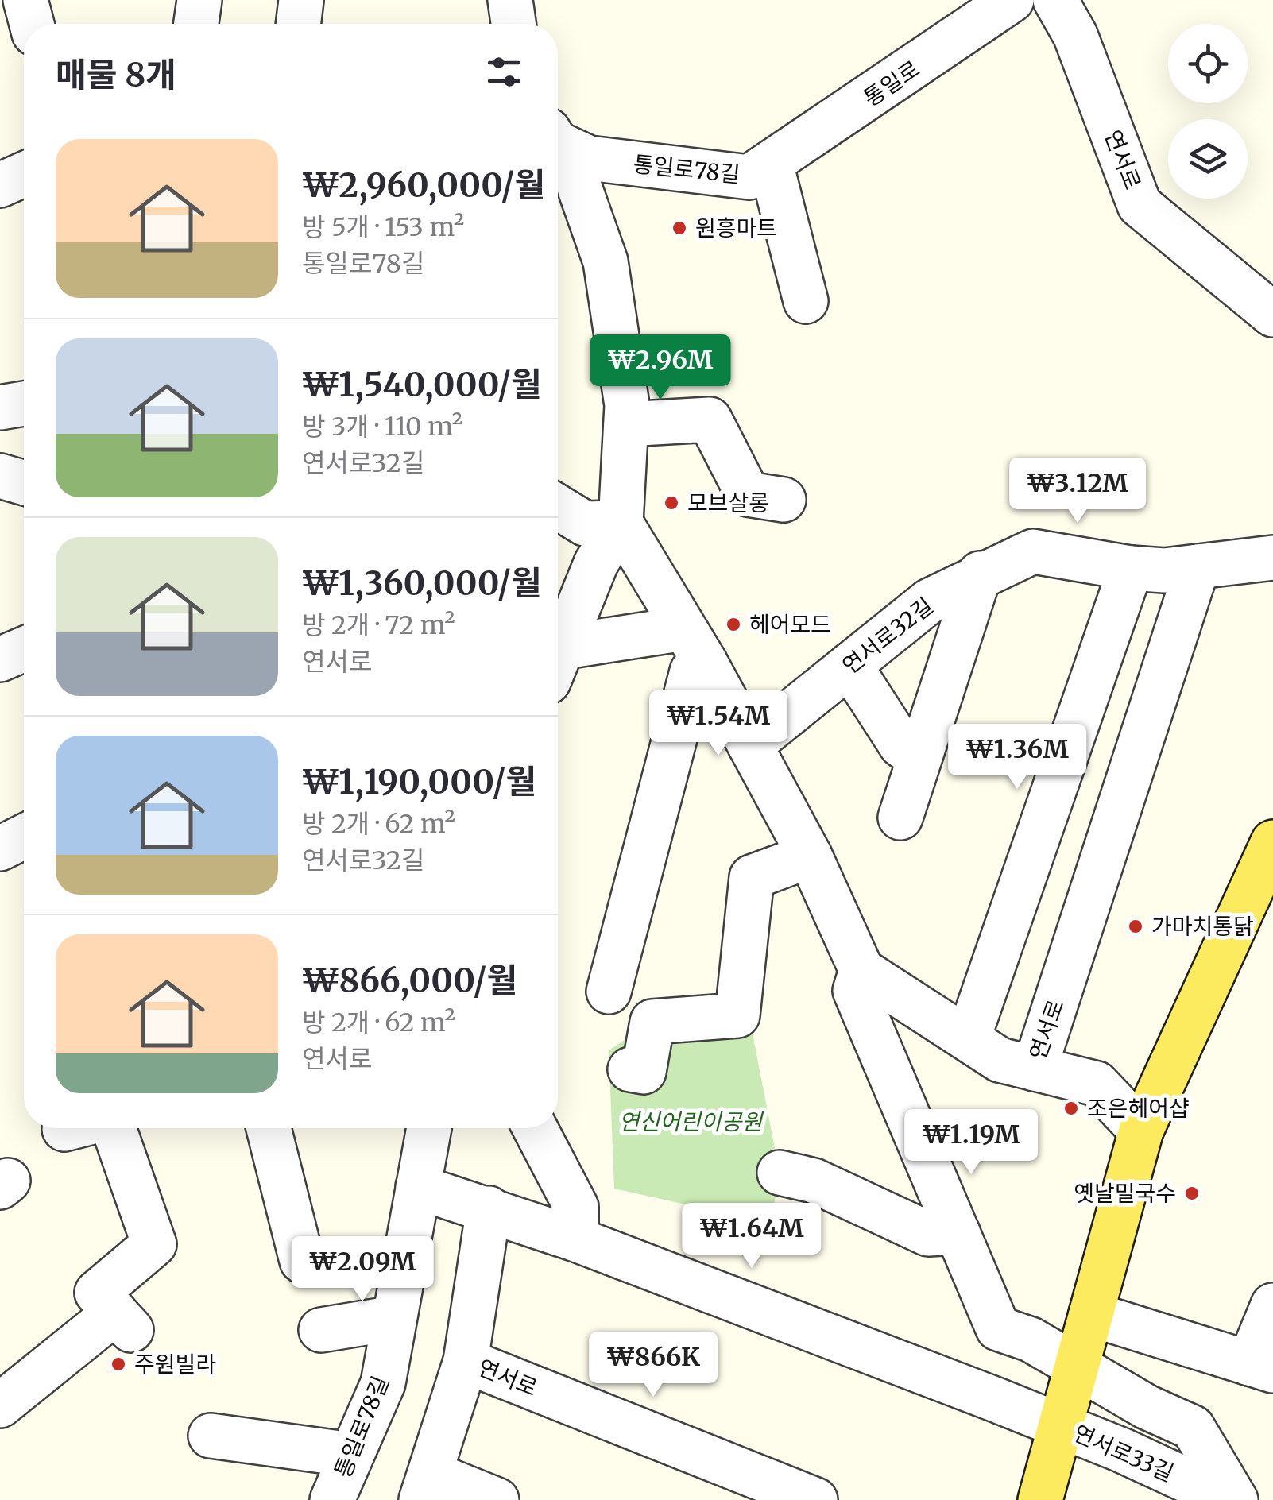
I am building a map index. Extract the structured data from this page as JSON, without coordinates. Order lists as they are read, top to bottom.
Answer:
{
  "streets": {
    "street": [
      "통일로",
      "연서로",
      "통일로78길",
      "연서로32길",
      "연서로33길"
    ]
  },
  "crossings": [
    ["통일로", "통일로78길"]
  ],
  "parks": ["연신어린이공원"],
  "places": [
    "원흥마트",
    "모브살롱",
    "헤어모드",
    "가마치통닭",
    "조은헤어샵",
    "옛날밀국수",
    "주원빌라"
  ],
  "page": {
    "heading": "매물 8개",
    "list": [
      {
        "name": "₩2,960,000/월",
        "note": "방 5개 · 153 m² · 통일로78길"
      },
      {
        "name": "₩1,540,000/월",
        "note": "방 3개 · 110 m² · 연서로32길"
      },
      {
        "name": "₩1,360,000/월",
        "note": "방 2개 · 72 m² · 연서로"
      },
      {
        "name": "₩1,190,000/월",
        "note": "방 2개 · 62 m² · 연서로32길"
      },
      {
        "name": "₩866,000/월",
        "note": "방 2개 · 62 m² · 연서로"
      }
    ],
    "price": [
      "₩2.96M",
      "₩3.12M",
      "₩1.54M",
      "₩1.36M",
      "₩1.19M",
      "₩1.64M",
      "₩2.09M",
      "₩866K"
    ]
  }
}
